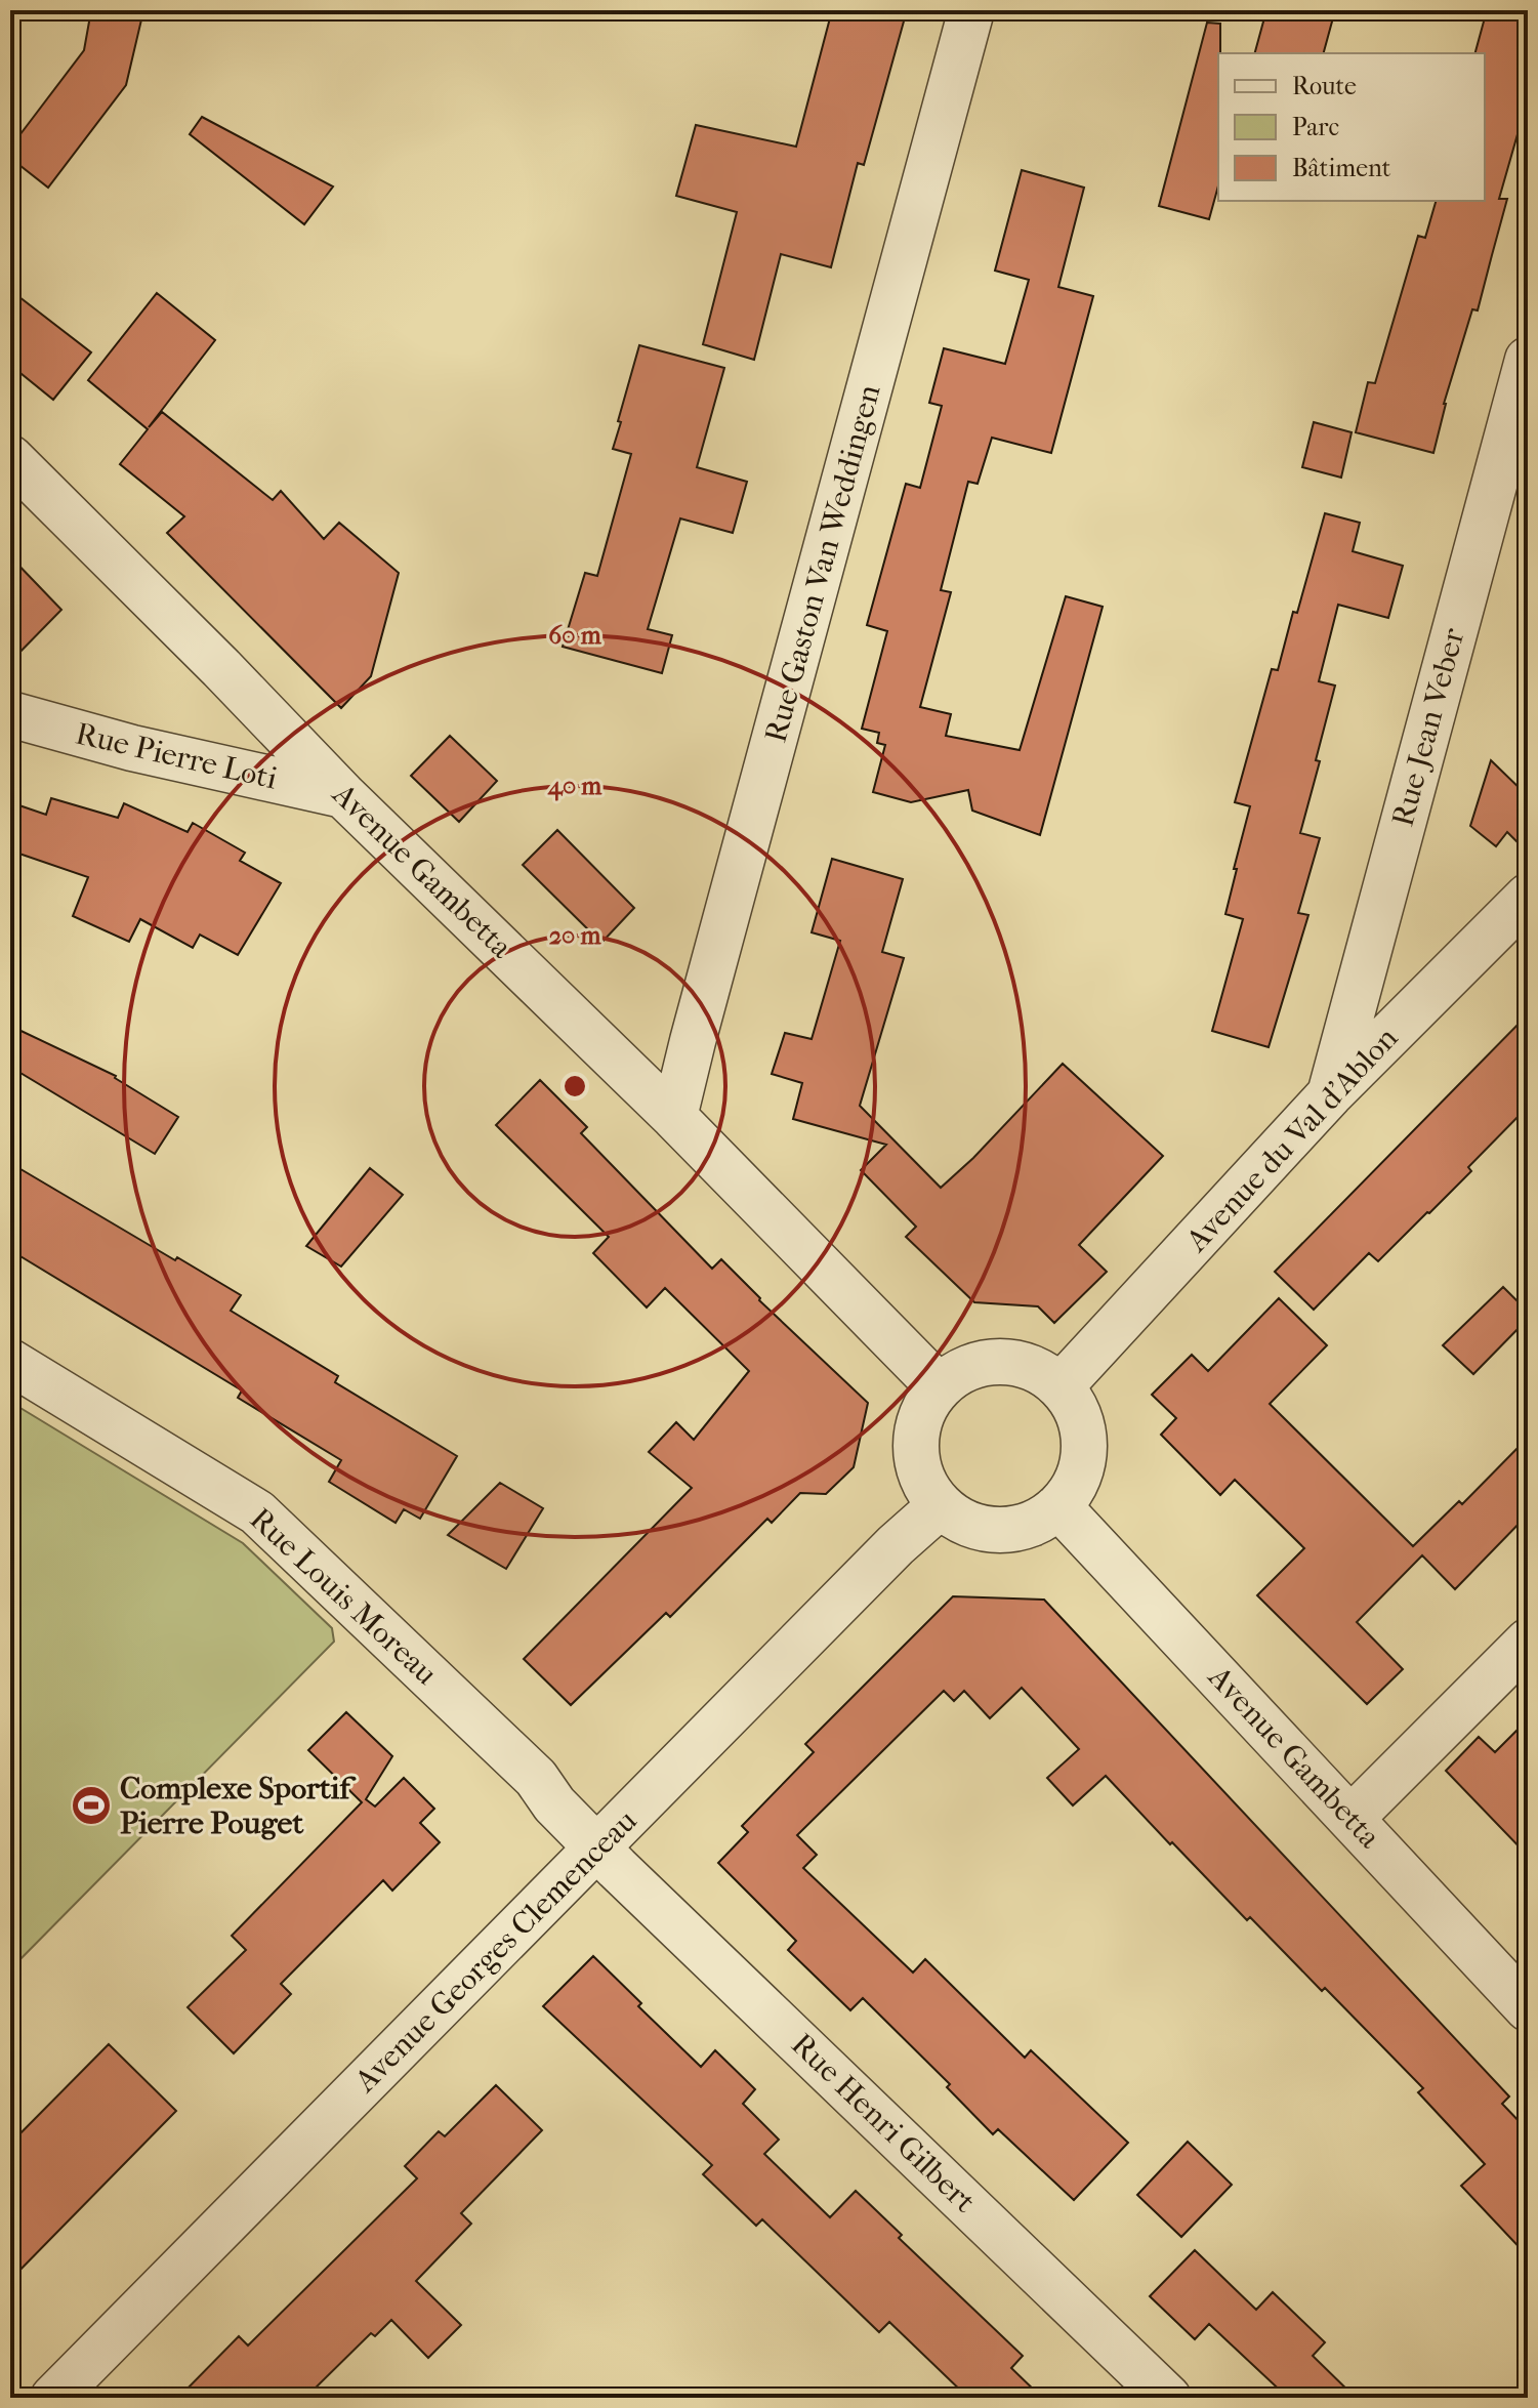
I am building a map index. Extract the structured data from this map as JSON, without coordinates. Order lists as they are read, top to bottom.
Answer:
{
  "streets": {
    "street": [
      "Rue Gaston Van Weddingen",
      "Rue Jean Veber",
      "Rue Pierre Loti",
      "Avenue Gambetta",
      "Avenue du Val d'Ablon",
      "Rue Louis Moreau",
      "Avenue Georges Clemenceau",
      "Rue Henri Gilbert"
    ]
  },
  "crossings": [
    ["Rue Gaston Van Weddingen", "Avenue Gambetta"],
    ["Rue Jean Veber", "Avenue du Val d'Ablon"],
    ["Rue Pierre Loti", "Avenue Gambetta"],
    ["Avenue Gambetta", "Avenue du Val d'Ablon"],
    ["Avenue Gambetta", "Avenue Georges Clemenceau"],
    ["Avenue du Val d'Ablon", "Avenue Georges Clemenceau"],
    ["Rue Louis Moreau", "Avenue Georges Clemenceau"],
    ["Rue Louis Moreau", "Rue Henri Gilbert"],
    ["Avenue Georges Clemenceau", "Rue Henri Gilbert"]
  ],
  "places": {
    "sports": ["Complexe Sportif Pierre Pouget"]
  },
  "legend": ["Route", "Parc", "Bâtiment"],
  "rings": ["60 m", "40 m", "20 m"]
}
